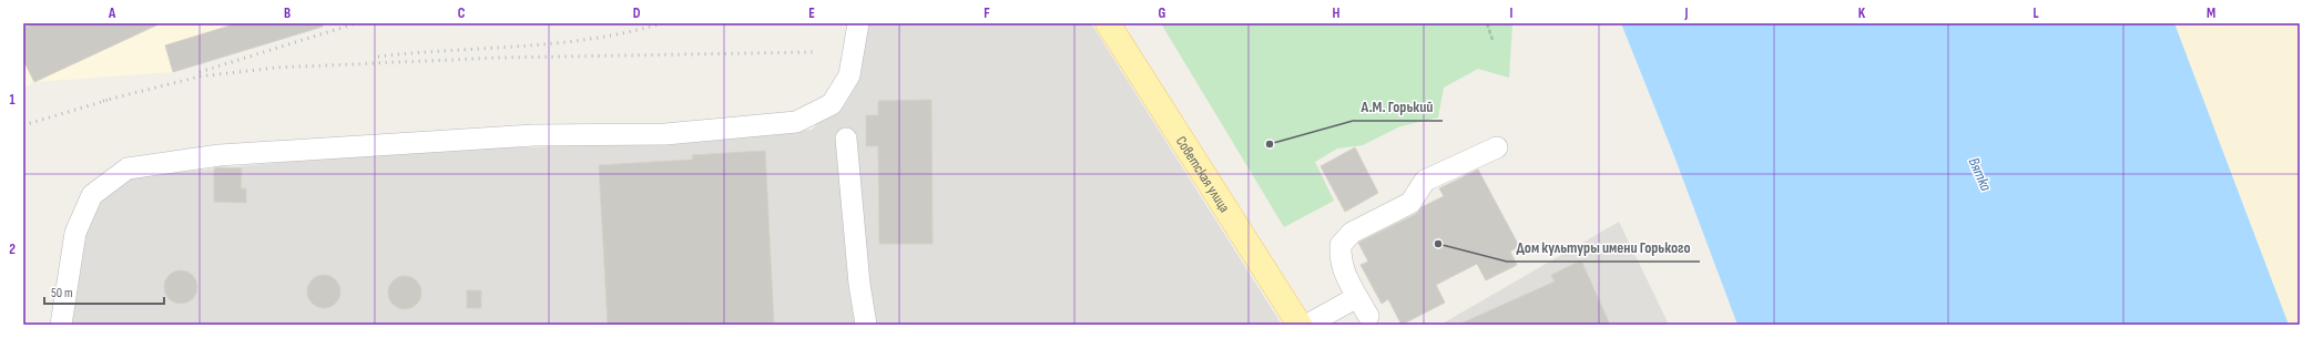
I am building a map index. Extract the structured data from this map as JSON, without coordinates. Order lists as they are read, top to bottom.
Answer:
{
  "streets": {
    "main road": ["Советская улица"]
  },
  "water": ["Вятка"],
  "places": ["А.М. Горький", "Дом культуры имени Горького"],
  "scale_bar": "50 m",
  "grid": {
    "columns": [
      "A",
      "B",
      "C",
      "D",
      "E",
      "F",
      "G",
      "H",
      "I",
      "J",
      "K",
      "L",
      "M"
    ],
    "rows": ["1", "2"]
  }
}
